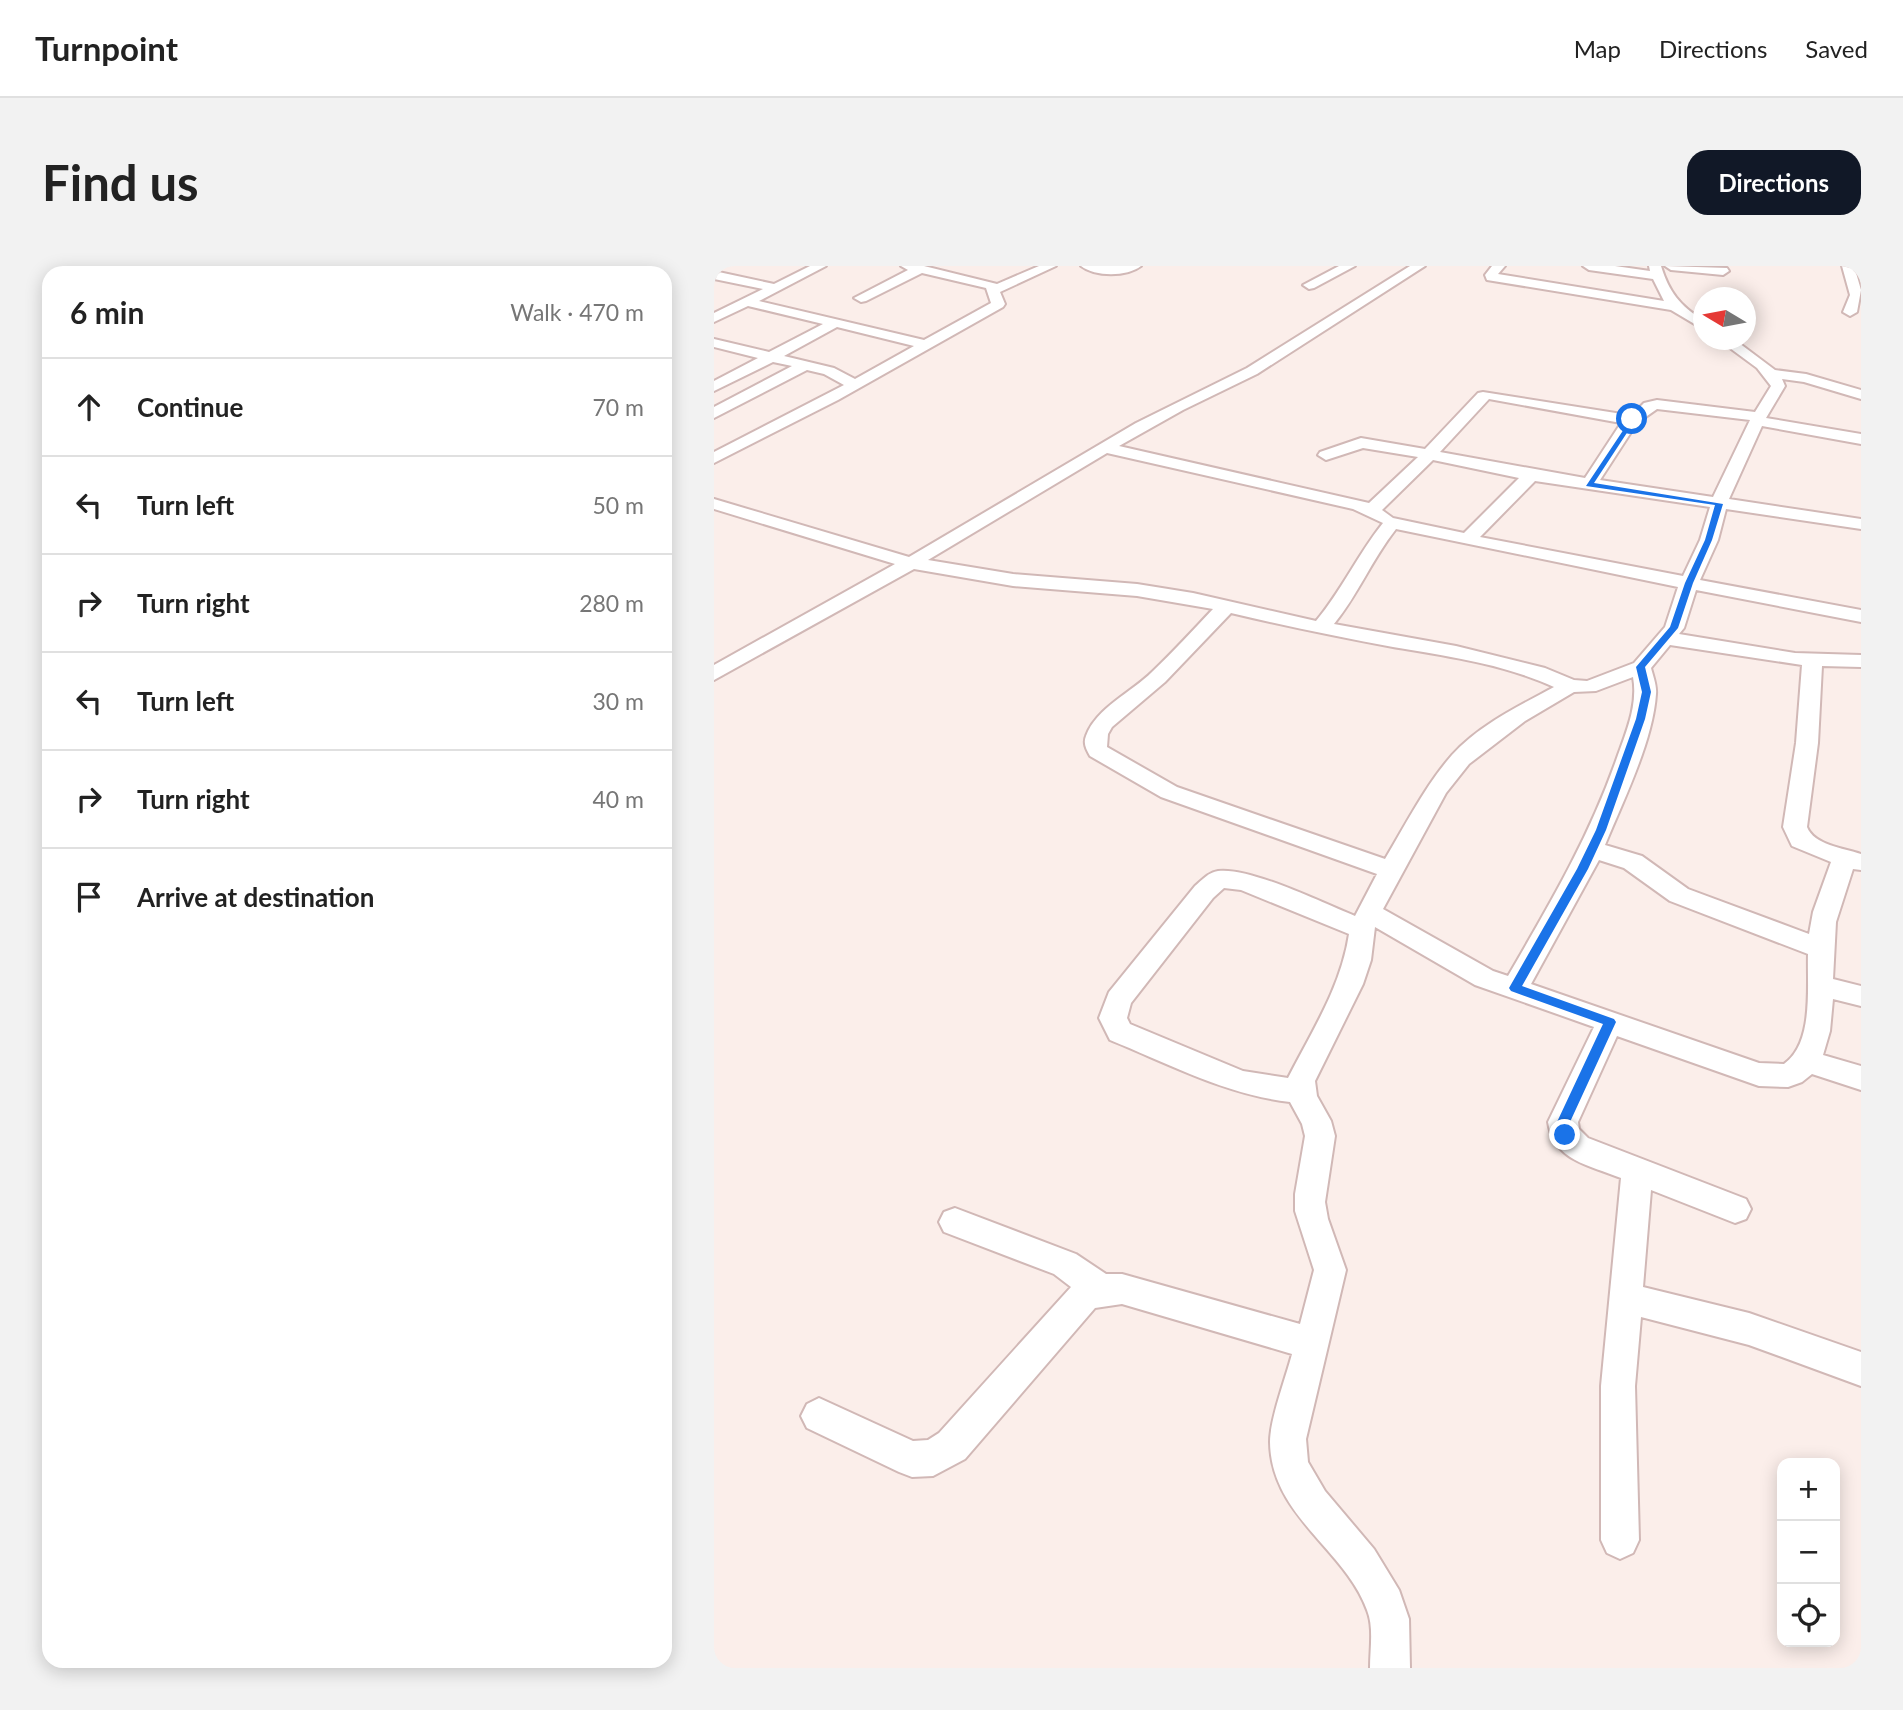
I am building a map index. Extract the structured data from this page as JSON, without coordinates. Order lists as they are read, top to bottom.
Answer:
{
  "north": "left",
  "page": {
    "header": "Turnpoint",
    "nav": ["Map", "Directions", "Saved"],
    "buttons": "Directions",
    "title": "Find us",
    "heading": ["6 min", "Walk · 470 m"],
    "list": [
      ["Continue", "70 m"],
      ["Turn left", "50 m"],
      ["Turn right", "280 m"],
      ["Turn left", "30 m"],
      ["Turn right", "40 m"],
      "Arrive at destination"
    ],
    "map_buttons": ["+", "−"]
  }
}
